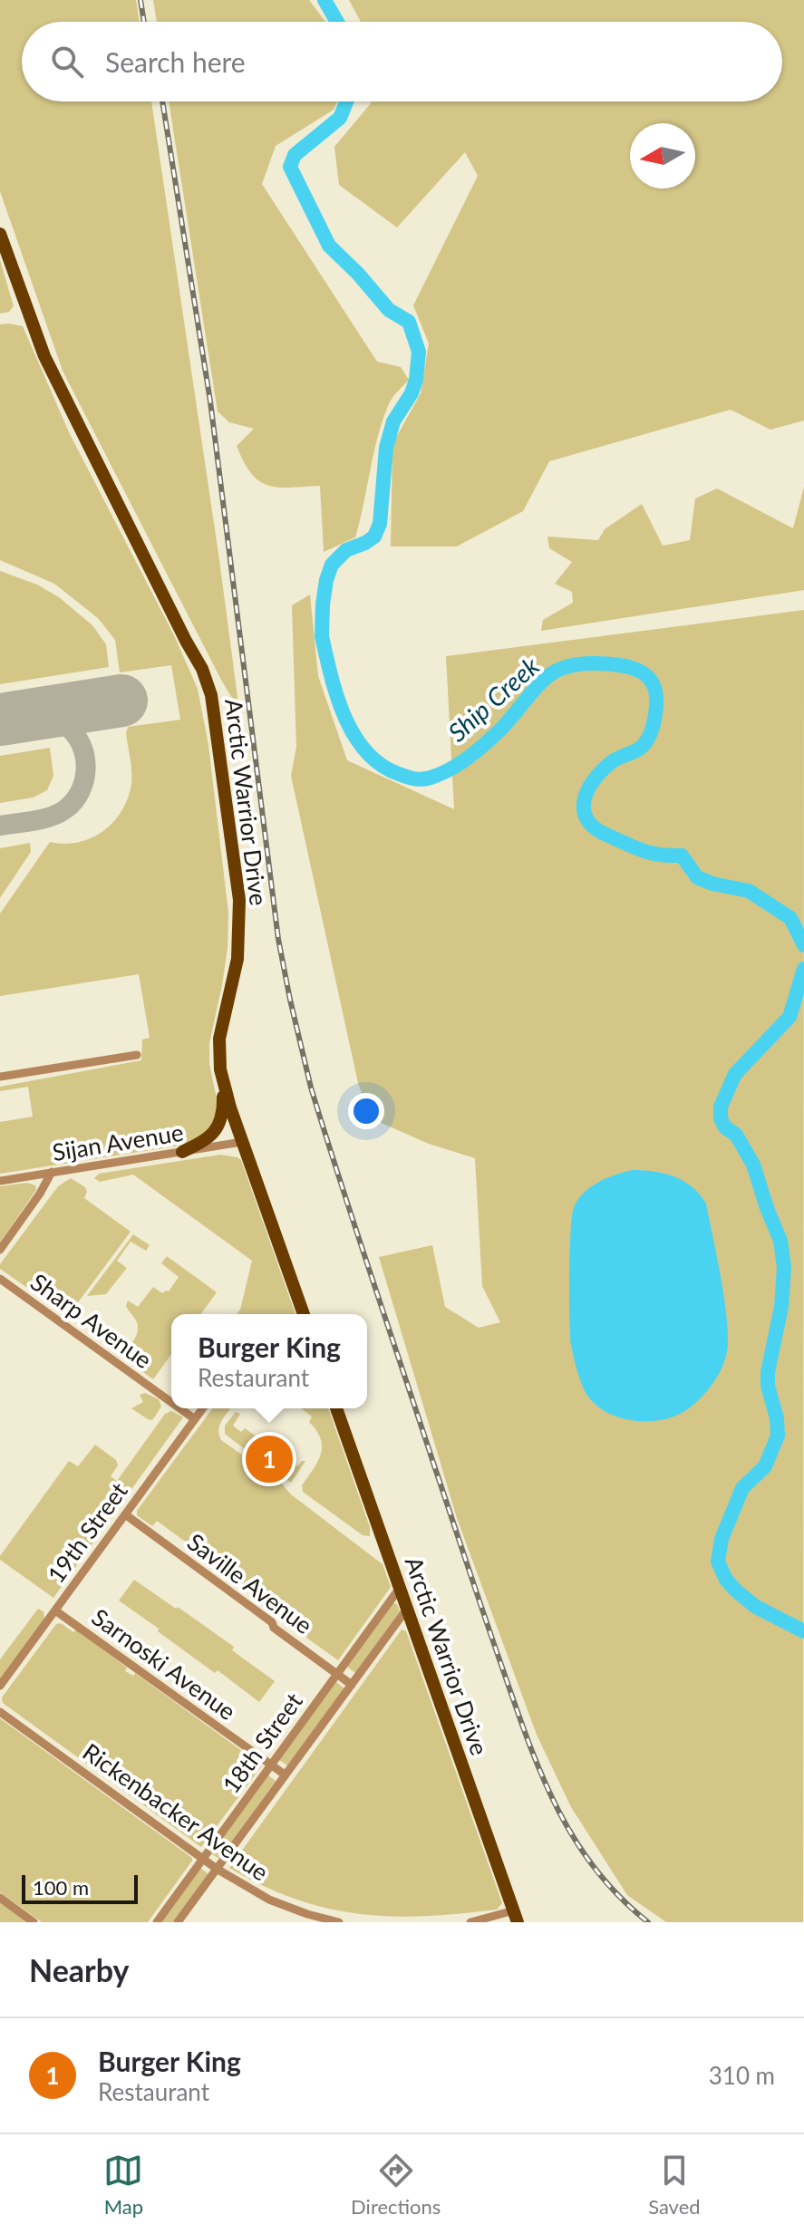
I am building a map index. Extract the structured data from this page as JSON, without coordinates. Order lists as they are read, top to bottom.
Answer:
{
  "streets": {
    "main road": ["Arctic Warrior Drive"],
    "street": [
      "Sijan Avenue",
      "Sharp Avenue",
      "19th Street",
      "Saville Avenue",
      "Sarnoski Avenue",
      "18th Street",
      "Rickenbacker Avenue"
    ]
  },
  "crossings": [
    ["Arctic Warrior Drive", "Sijan Avenue"],
    ["Arctic Warrior Drive", "18th Street"],
    ["Sharp Avenue", "19th Street"],
    ["19th Street", "Saville Avenue"],
    ["19th Street", "Sarnoski Avenue"],
    ["Saville Avenue", "18th Street"],
    ["Sarnoski Avenue", "18th Street"],
    ["18th Street", "Rickenbacker Avenue"]
  ],
  "water": ["Ship Creek"],
  "scale_bar": "100 m",
  "north": "left",
  "page": {
    "search": "Search here",
    "popup": ["Burger King", "Restaurant"],
    "pins": "1",
    "scale": "100 m",
    "heading": "Nearby",
    "list": [
      {
        "mark": "1",
        "name": "Burger King",
        "note": "Restaurant",
        "value": "310 m"
      }
    ],
    "nav": ["Map", "Directions", "Saved"]
  }
}
